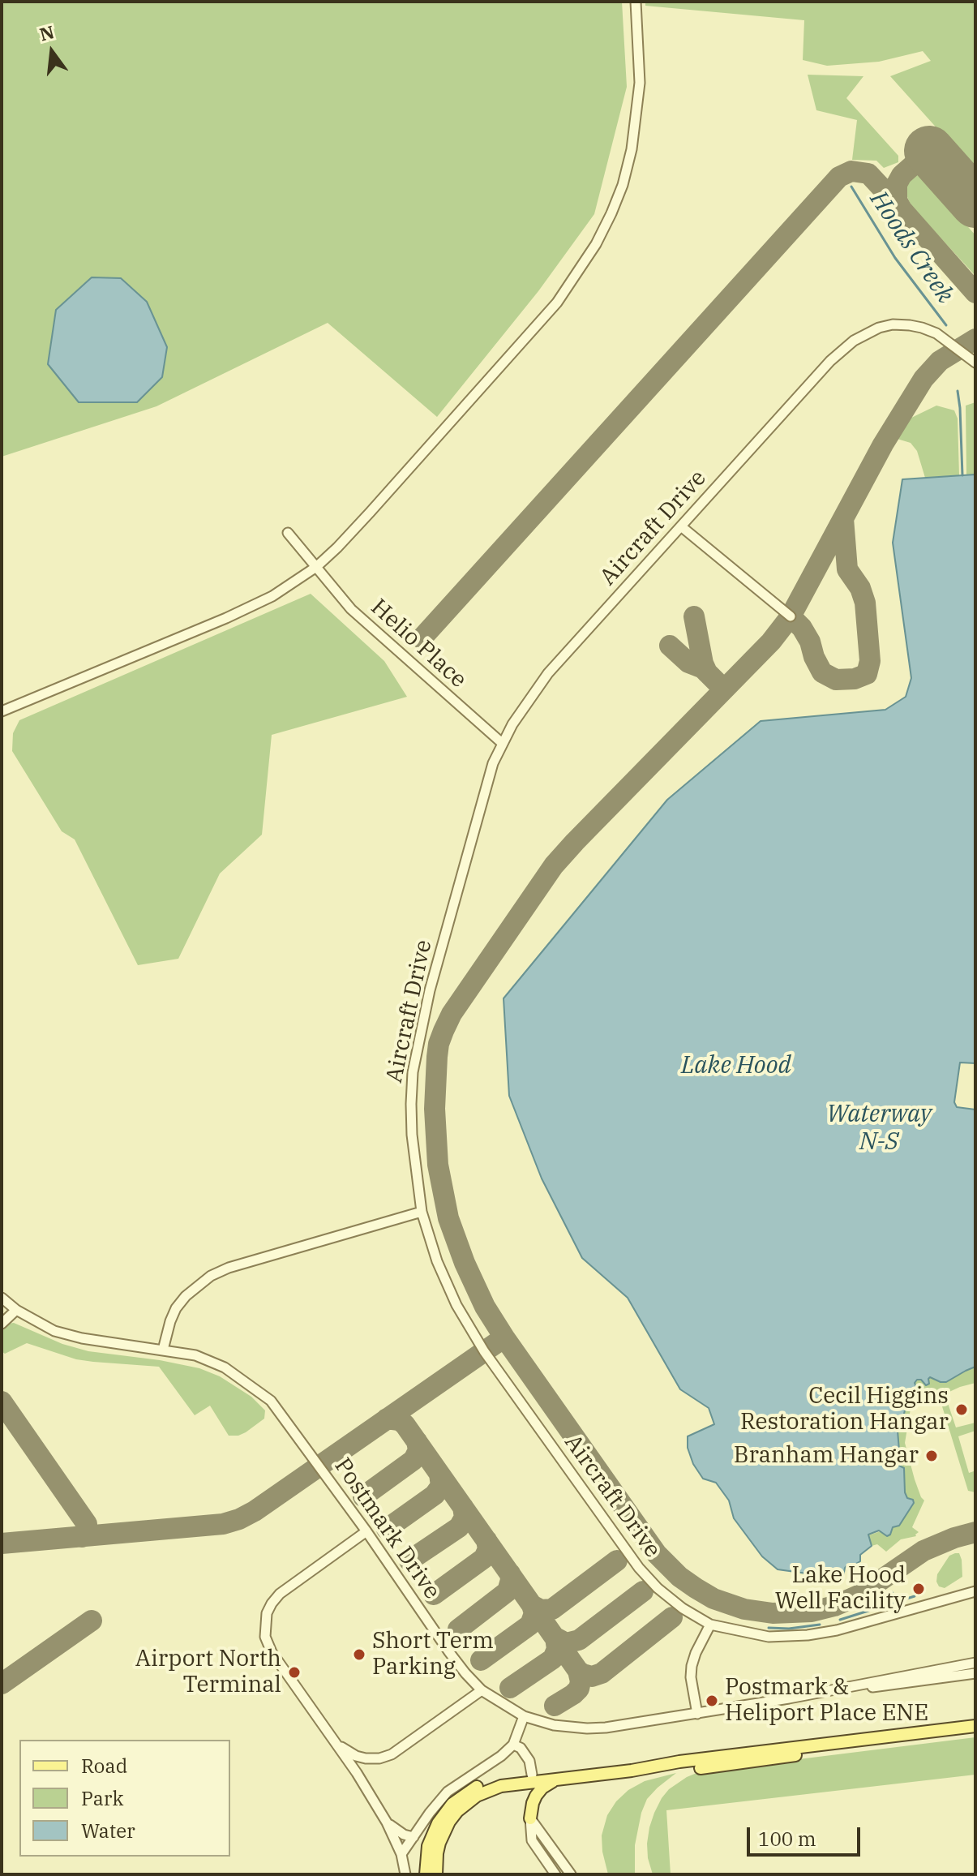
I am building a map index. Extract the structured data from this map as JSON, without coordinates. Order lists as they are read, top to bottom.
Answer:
{
  "streets": {
    "street": ["Aircraft Drive", "Helio Place", "Postmark Drive"]
  },
  "crossings": [
    ["Aircraft Drive", "Helio Place"]
  ],
  "water": ["Hoods Creek", "Lake Hood", "Waterway N-S"],
  "places": [
    "Cecil Higgins Restoration Hangar",
    "Branham Hangar",
    "Lake Hood Well Facility",
    "Short Term Parking",
    "Airport North Terminal",
    "Postmark & Heliport Place ENE"
  ],
  "legend": ["Road", "Park", "Water"],
  "scale_bar": "100 m",
  "north": "top"
}
